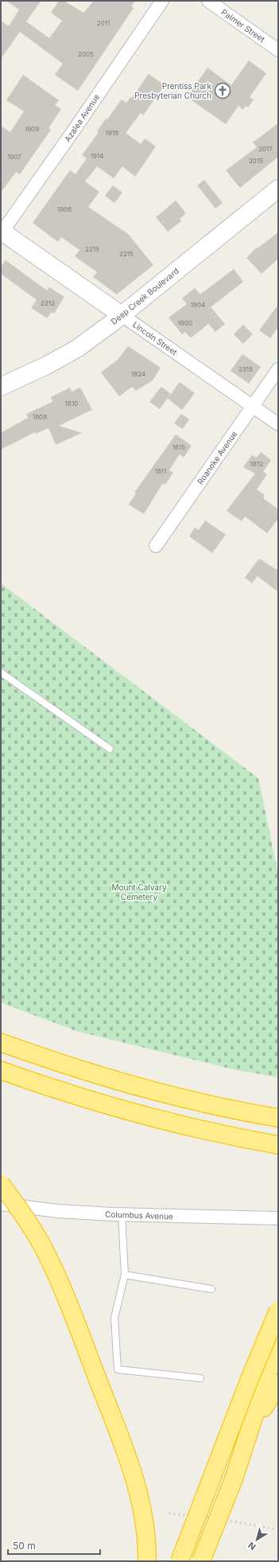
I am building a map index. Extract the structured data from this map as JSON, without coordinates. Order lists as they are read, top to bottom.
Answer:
{
  "streets": {
    "street": [
      "Palmer Street",
      "Azalea Avenue",
      "Deep Creek Boulevard",
      "Lincoln Street",
      "Roanoke Avenue",
      "Columbus Avenue"
    ]
  },
  "crossings": [
    ["Azalea Avenue", "Lincoln Street"],
    ["Deep Creek Boulevard", "Lincoln Street"],
    ["Lincoln Street", "Roanoke Avenue"]
  ],
  "parks": ["Mount Calvary Cemetery"],
  "places": {
    "church": ["Prentiss Park Presbyterian Church"]
  },
  "house_numbers": [
    "2011",
    "2005",
    "1909",
    "1918",
    "2017",
    "1914",
    "1907",
    "2015",
    "1908",
    "2215",
    "2215",
    "2212",
    "1904",
    "1900",
    "2315",
    "1824",
    "1810",
    "1808",
    "1815",
    "1812",
    "1811"
  ],
  "scale_bar": "50 m",
  "north": "bottom left"
}
